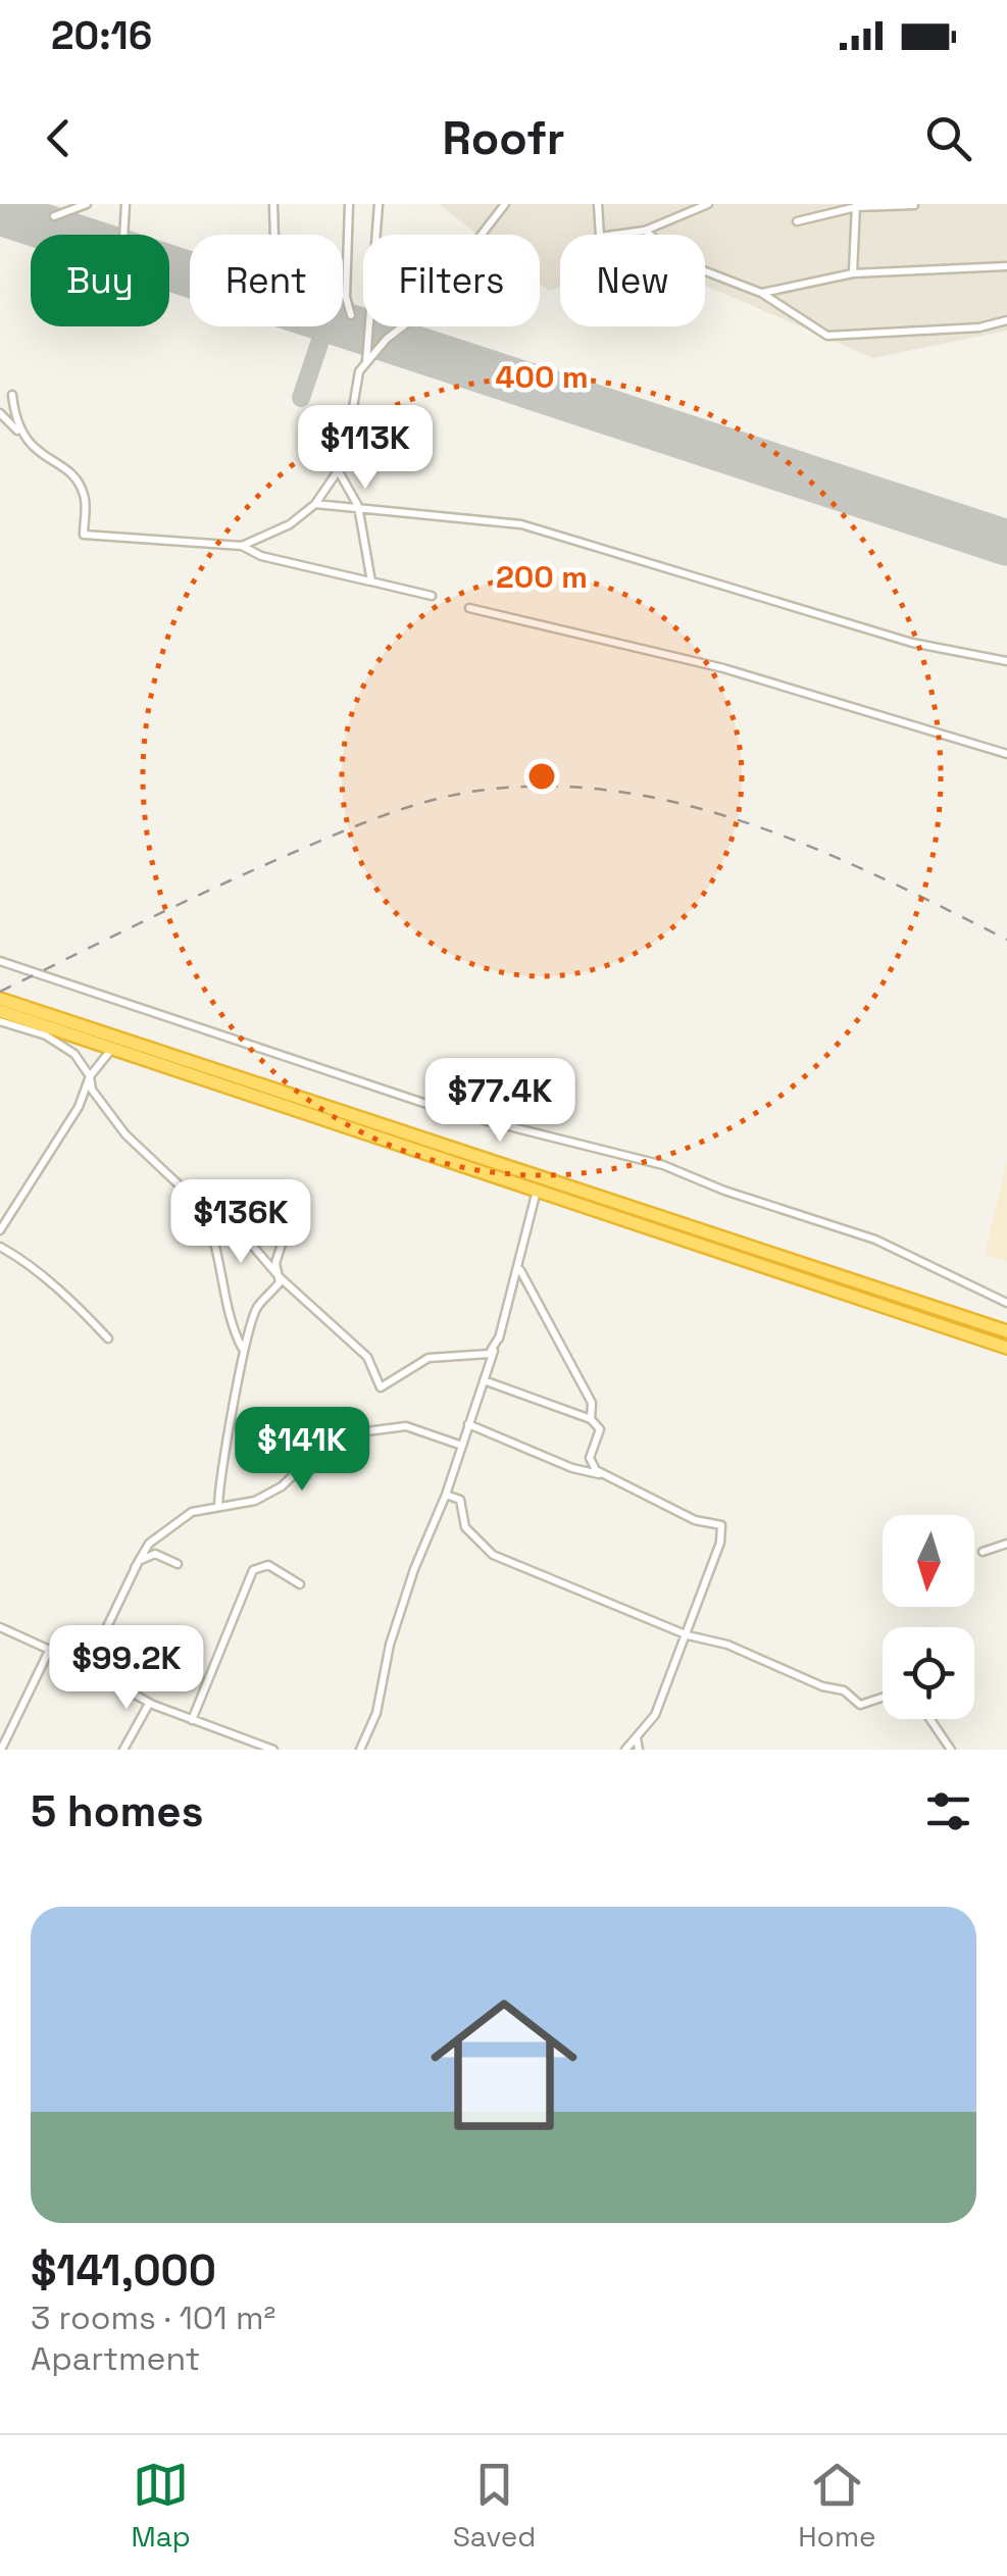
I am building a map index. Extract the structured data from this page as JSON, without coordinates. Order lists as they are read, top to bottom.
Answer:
{
  "north": "bottom",
  "page": {
    "status": "20:16",
    "header": "Roofr",
    "chip": [
      "Buy",
      "Rent",
      "Filters",
      "New"
    ],
    "price": [
      "$113K",
      "$77.4K",
      "$136K",
      "$141K",
      "$99.2K"
    ],
    "heading": "5 homes",
    "list": [
      {
        "name": "$141,000",
        "note": "3 rooms · 101 m² · Apartment"
      }
    ],
    "tabs": ["Map", "Saved", "Home"]
  },
  "rings": ["400 m", "200 m"]
}
